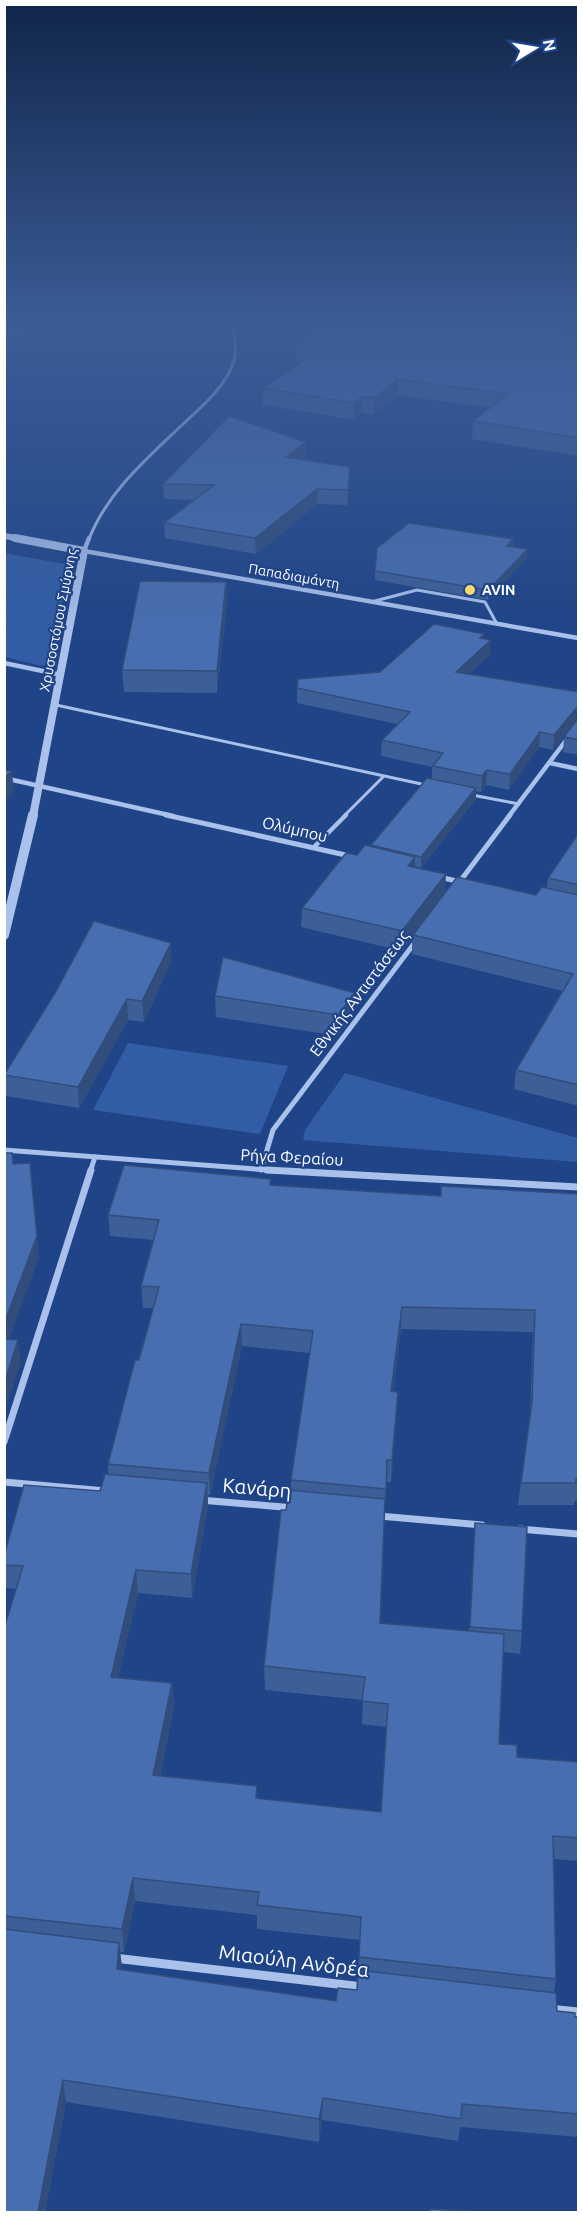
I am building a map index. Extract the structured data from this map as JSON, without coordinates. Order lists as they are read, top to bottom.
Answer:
{
  "streets": {
    "street": [
      "Παπαδιαμάντη",
      "Χρυσοστόμου Σμύρνης",
      "Ολύμπου",
      "Εθνικής Αντιστάσεως",
      "Ρήγα Φεραίου",
      "Κανάρη",
      "Μιαούλη Ανδρέα"
    ]
  },
  "crossings": [
    ["Παπαδιαμάντη", "Χρυσοστόμου Σμύρνης"],
    ["Χρυσοστόμου Σμύρνης", "Ολύμπου"],
    ["Εθνικής Αντιστάσεως", "Ρήγα Φεραίου"]
  ],
  "places": ["AVIN"],
  "north": "right"
}
